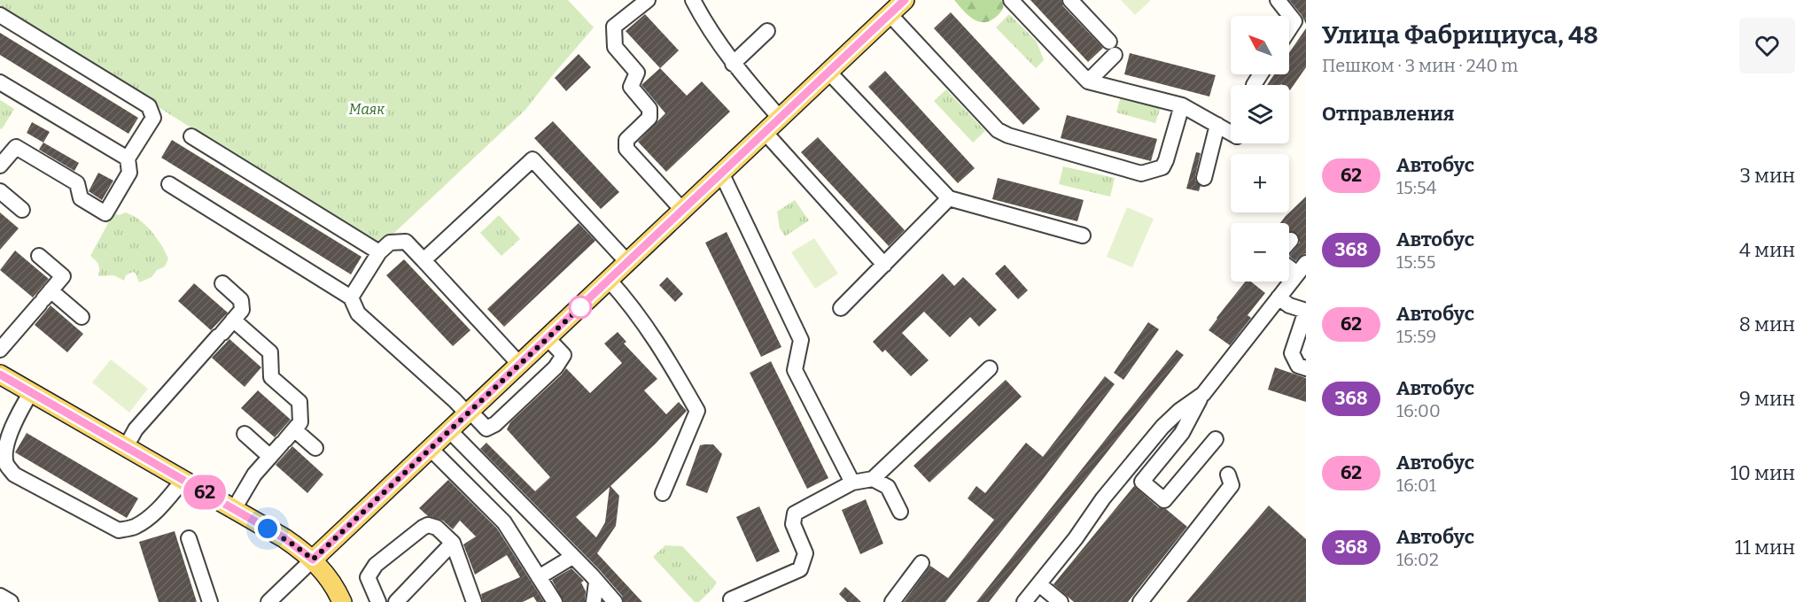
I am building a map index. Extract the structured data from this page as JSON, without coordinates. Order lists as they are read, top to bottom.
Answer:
{
  "parks": ["Маяк"],
  "lines": ["bus line 62"],
  "north": "top left",
  "page": {
    "on_map": "62",
    "heading": [
      ["Улица Фабрициуса, 48", "Пешком · 3 мин · 240 m"],
      "Отправления"
    ],
    "map_buttons": ["+", "−"],
    "list": [
      {
        "mark": "62",
        "name": "Автобус",
        "note": "15:54",
        "value": "3 мин"
      },
      {
        "mark": "368",
        "name": "Автобус",
        "note": "15:55",
        "value": "4 мин"
      },
      {
        "mark": "62",
        "name": "Автобус",
        "note": "15:59",
        "value": "8 мин"
      },
      {
        "mark": "368",
        "name": "Автобус",
        "note": "16:00",
        "value": "9 мин"
      },
      {
        "mark": "62",
        "name": "Автобус",
        "note": "16:01",
        "value": "10 мин"
      },
      {
        "mark": "368",
        "name": "Автобус",
        "note": "16:02",
        "value": "11 мин"
      }
    ]
  }
}
